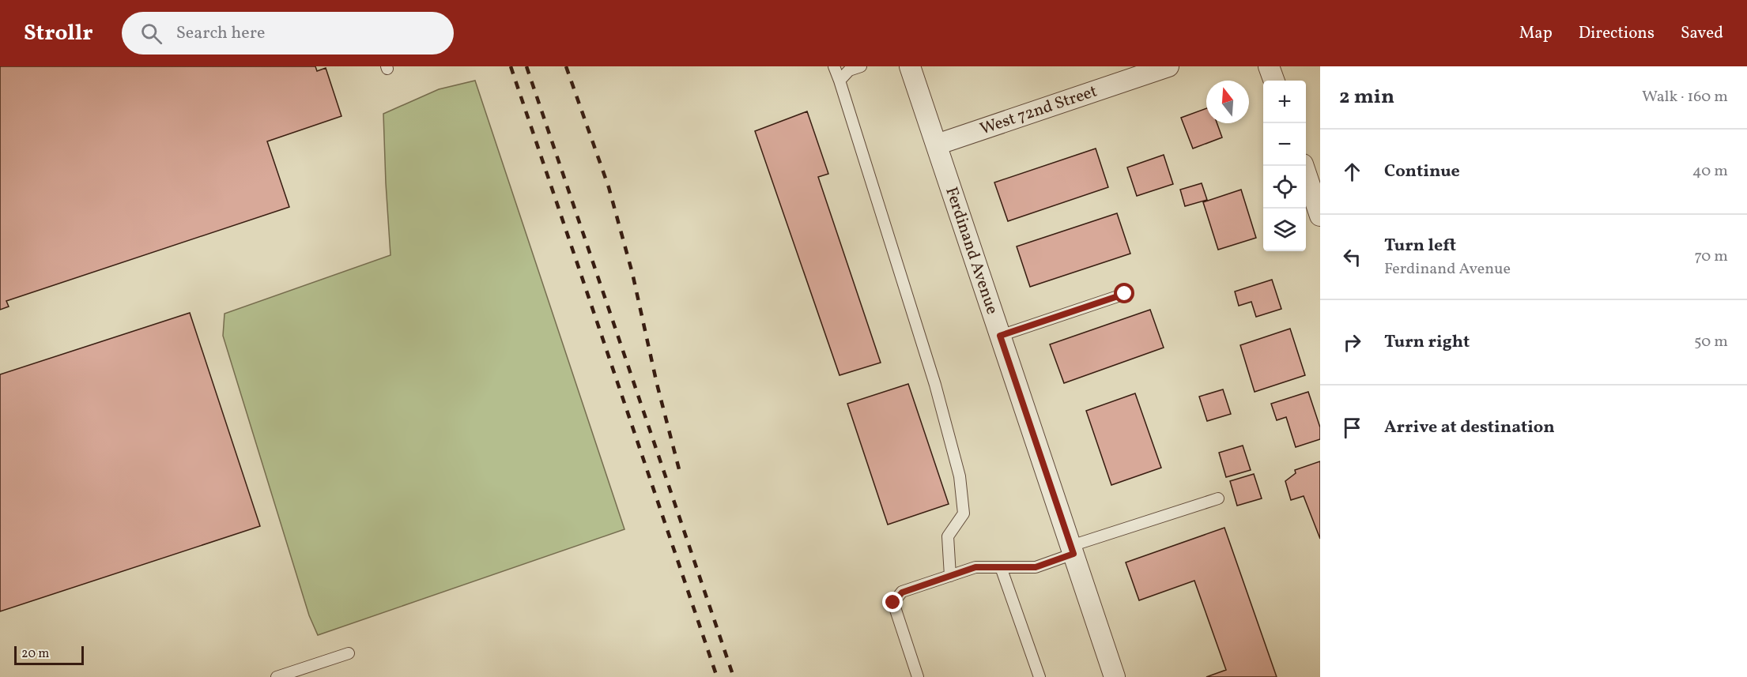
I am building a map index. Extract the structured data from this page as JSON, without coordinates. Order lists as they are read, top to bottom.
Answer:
{
  "streets": {
    "street": ["West 72nd Street", "Ferdinand Avenue"]
  },
  "crossings": [
    ["West 72nd Street", "Ferdinand Avenue"]
  ],
  "scale_bar": "20 m",
  "north": "top",
  "page": {
    "header": "Strollr",
    "search": "Search here",
    "nav": ["Map", "Directions", "Saved"],
    "heading": ["2 min", "Walk · 160 m"],
    "map_buttons": ["+", "−"],
    "list": [
      ["Continue", "40 m"],
      ["Turn left", "Ferdinand Avenue", "70 m"],
      ["Turn right", "50 m"],
      "Arrive at destination"
    ],
    "scale": "20 m"
  }
}
